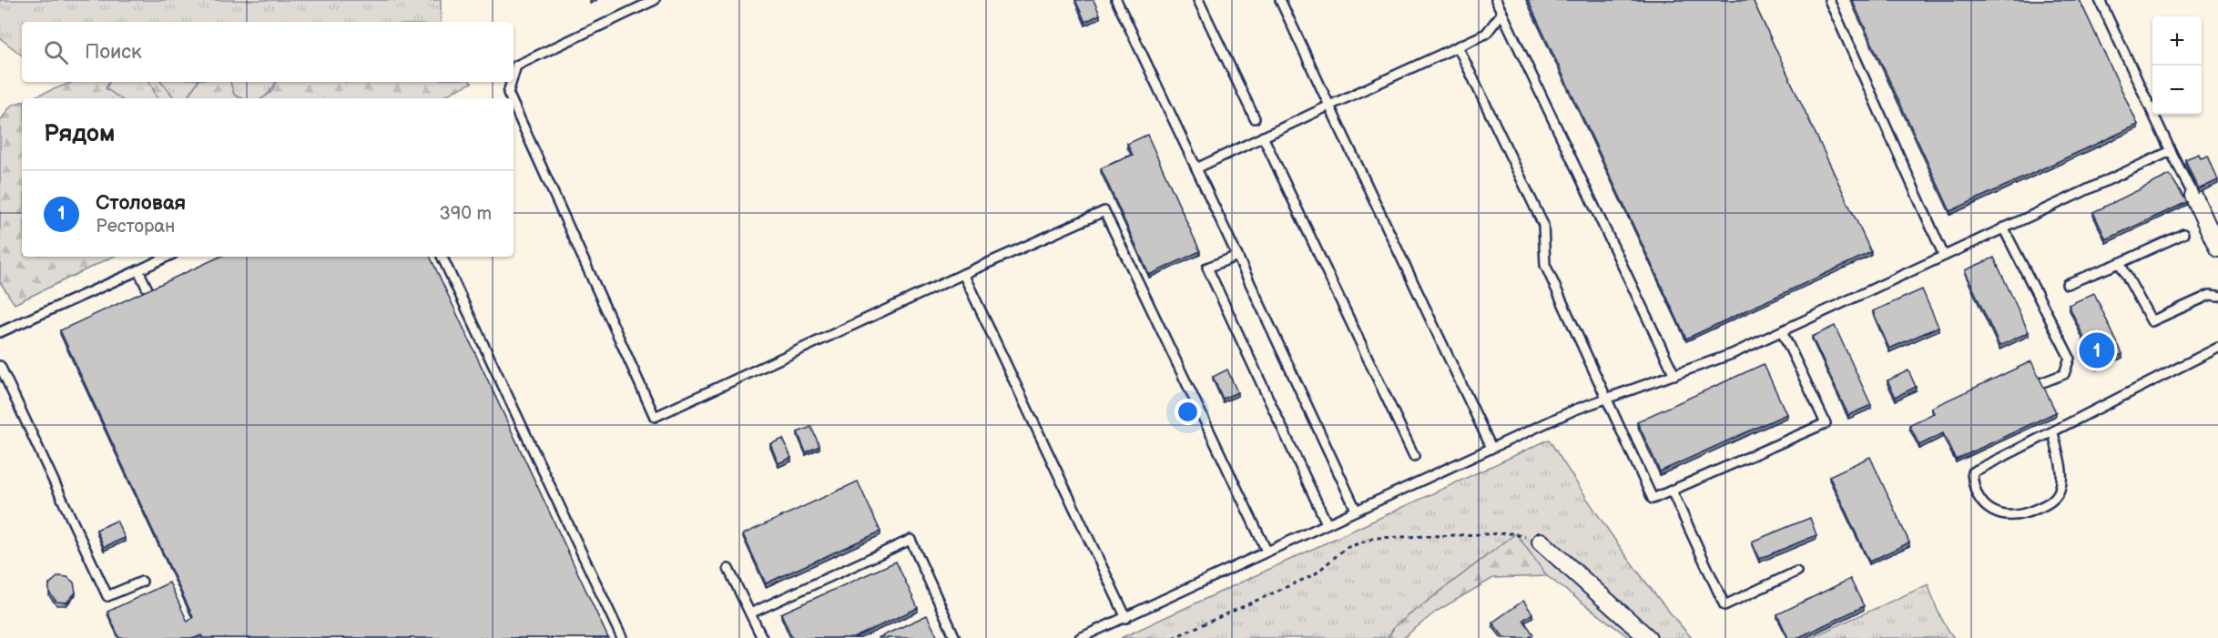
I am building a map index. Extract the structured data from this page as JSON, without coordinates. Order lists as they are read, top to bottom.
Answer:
{
  "page": {
    "map_buttons": ["+", "−"],
    "search": "Поиск",
    "heading": "Рядом",
    "list": [
      {
        "mark": "1",
        "name": "Столовая",
        "note": "Ресторан",
        "value": "390 m"
      }
    ],
    "pins": "1"
  }
}
